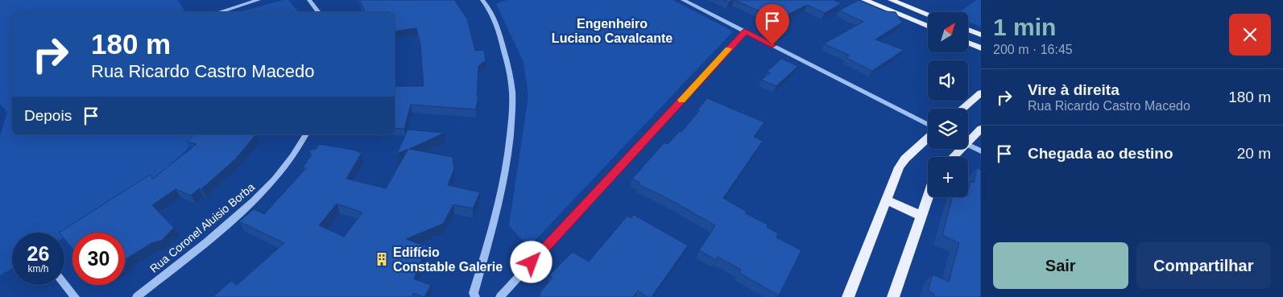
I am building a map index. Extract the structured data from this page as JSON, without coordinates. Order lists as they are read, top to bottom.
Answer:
{
  "streets": {
    "street": ["Rua Coronel Aluisio Borba"]
  },
  "districts": ["Engenheiro Luciano Cavalcante"],
  "places": {
    "building": ["Edifício Constable Galerie"]
  },
  "north": "top right",
  "page": {
    "heading": ["1 min", "200 m · 16:45"],
    "map_buttons": "+",
    "turn": ["180 m", "Rua Ricardo Castro Macedo"],
    "list": [
      {
        "name": "Vire à direita",
        "note": "Rua Ricardo Castro Macedo",
        "value": "180 m"
      },
      {
        "name": "Chegada ao destino",
        "value": "20 m"
      }
    ],
    "then": "Depois",
    "speed": "26 km/h",
    "limit": "30",
    "buttons": ["Sair", "Compartilhar"]
  }
}
